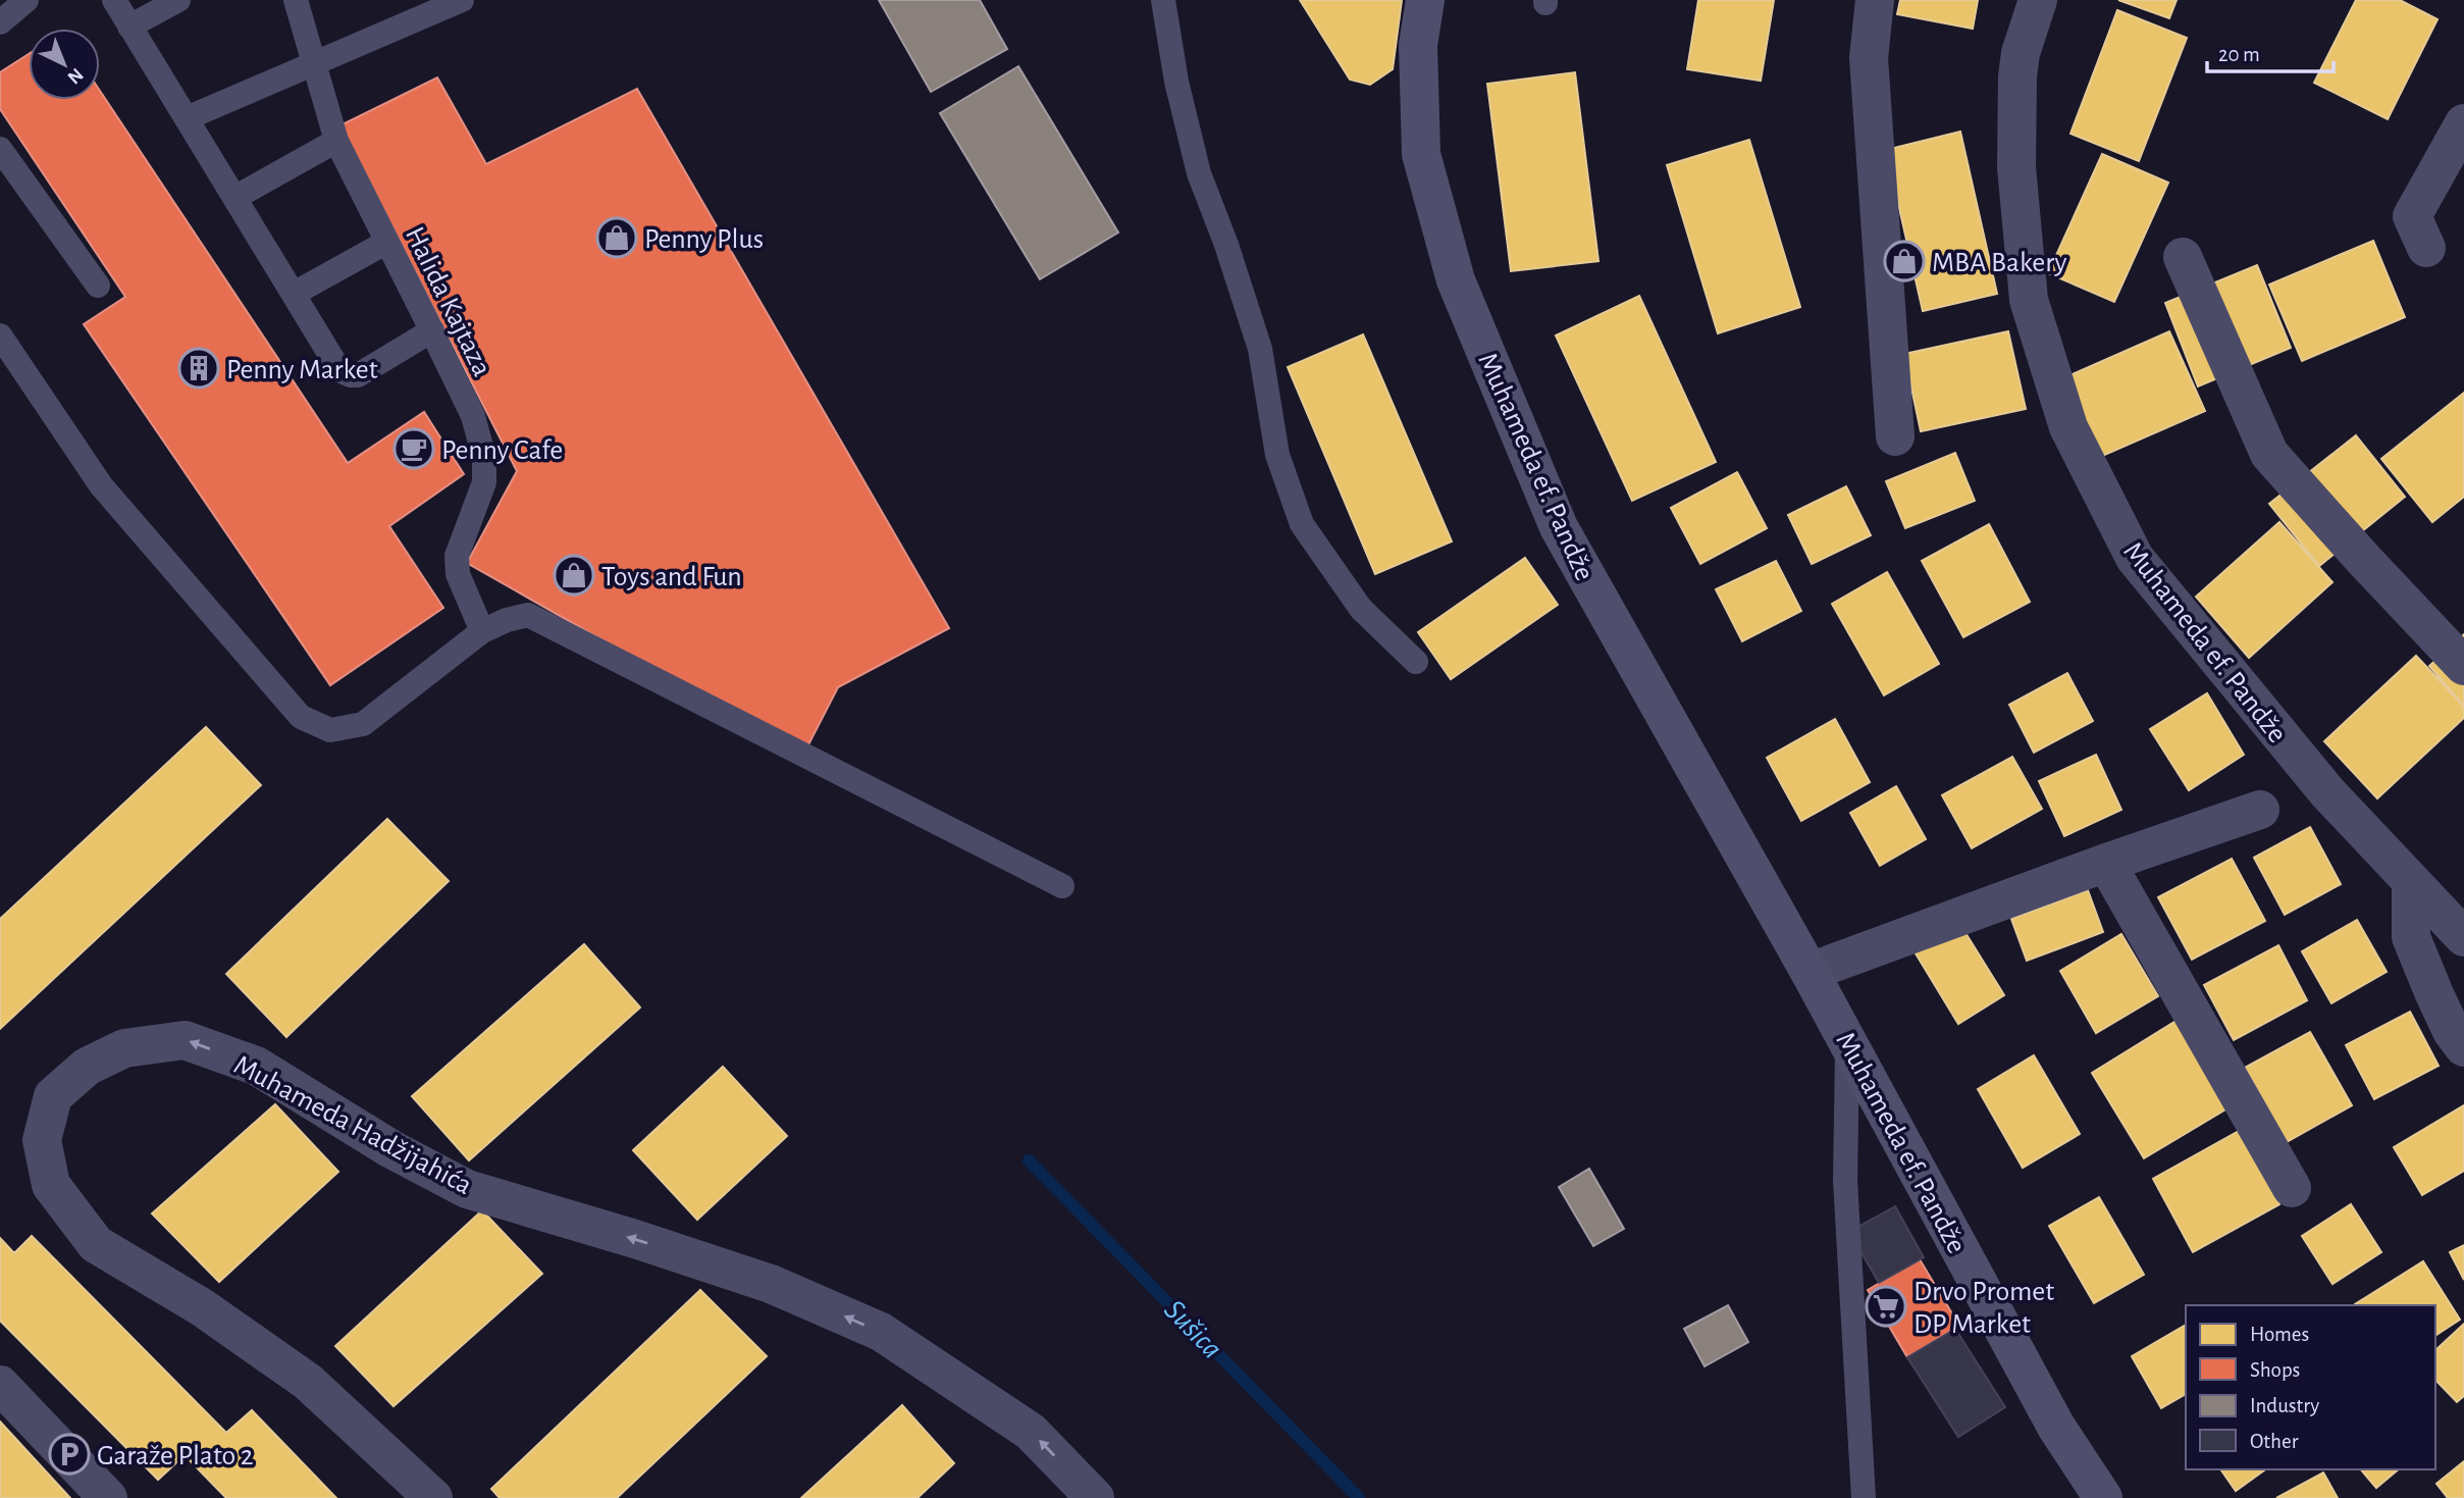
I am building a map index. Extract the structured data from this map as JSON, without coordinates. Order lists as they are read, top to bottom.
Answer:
{
  "streets": {
    "street": ["Muhameda ef. Pandže", "Muhameda Hadžijahića"],
    "lane": ["Halida Kajtaza"]
  },
  "water": ["Sušica"],
  "places": {
    "shop": ["Penny Plus", "MBA Bakery", "Toys and Fun"],
    "building": ["Penny Market"],
    "cafe": ["Penny Cafe"],
    "supermarket": ["Drvo Promet DP Market"],
    "parking": ["Garaže Plato 2"]
  },
  "legend": [
    "Homes",
    "Shops",
    "Industry",
    "Other"
  ],
  "scale_bar": "20 m",
  "north": "bottom right"
}
